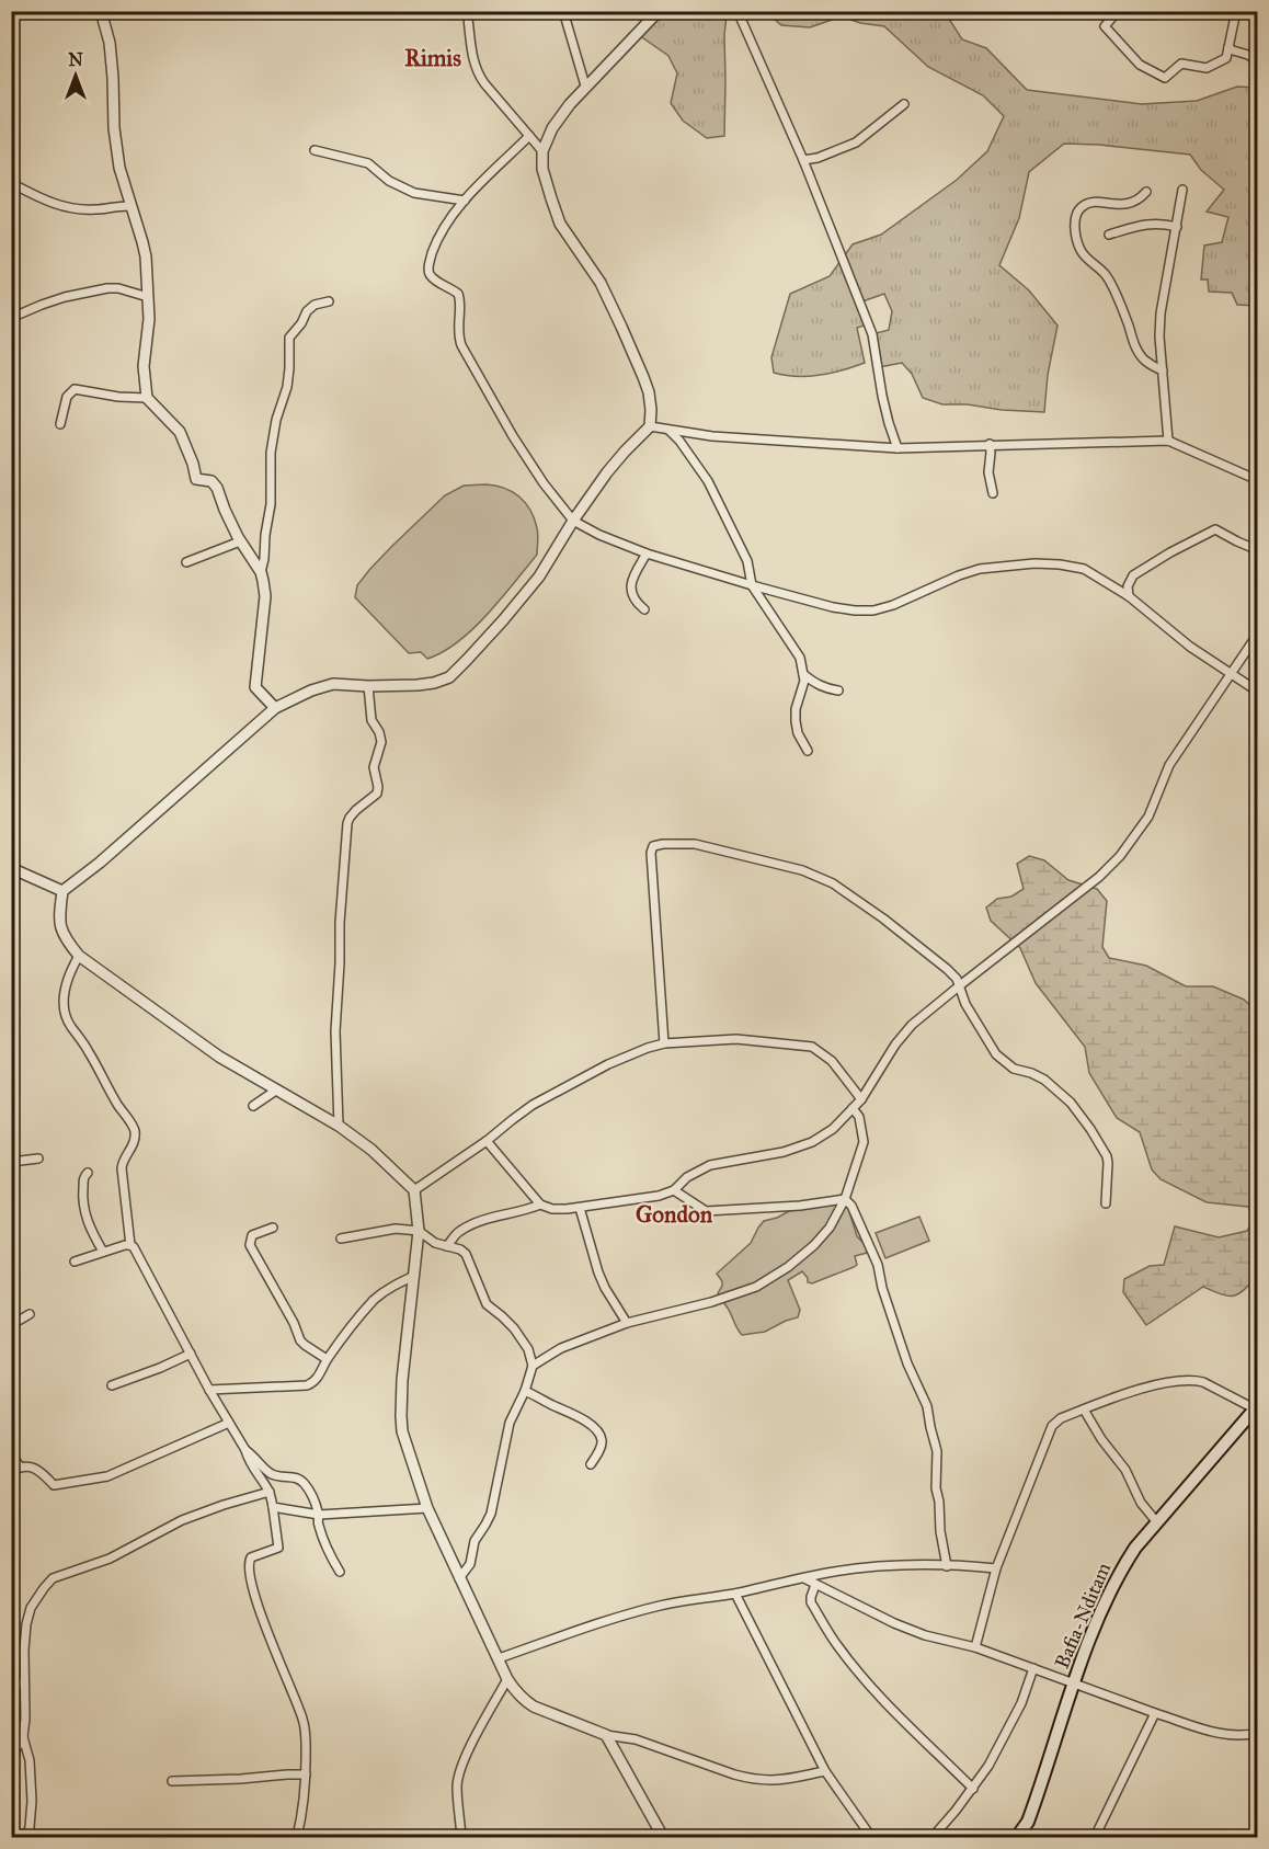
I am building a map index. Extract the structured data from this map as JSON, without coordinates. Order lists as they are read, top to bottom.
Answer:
{
  "streets": {
    "main road": ["Bafia-Nditam"]
  },
  "districts": ["Rimis", "Gondon"],
  "north": "top"
}
